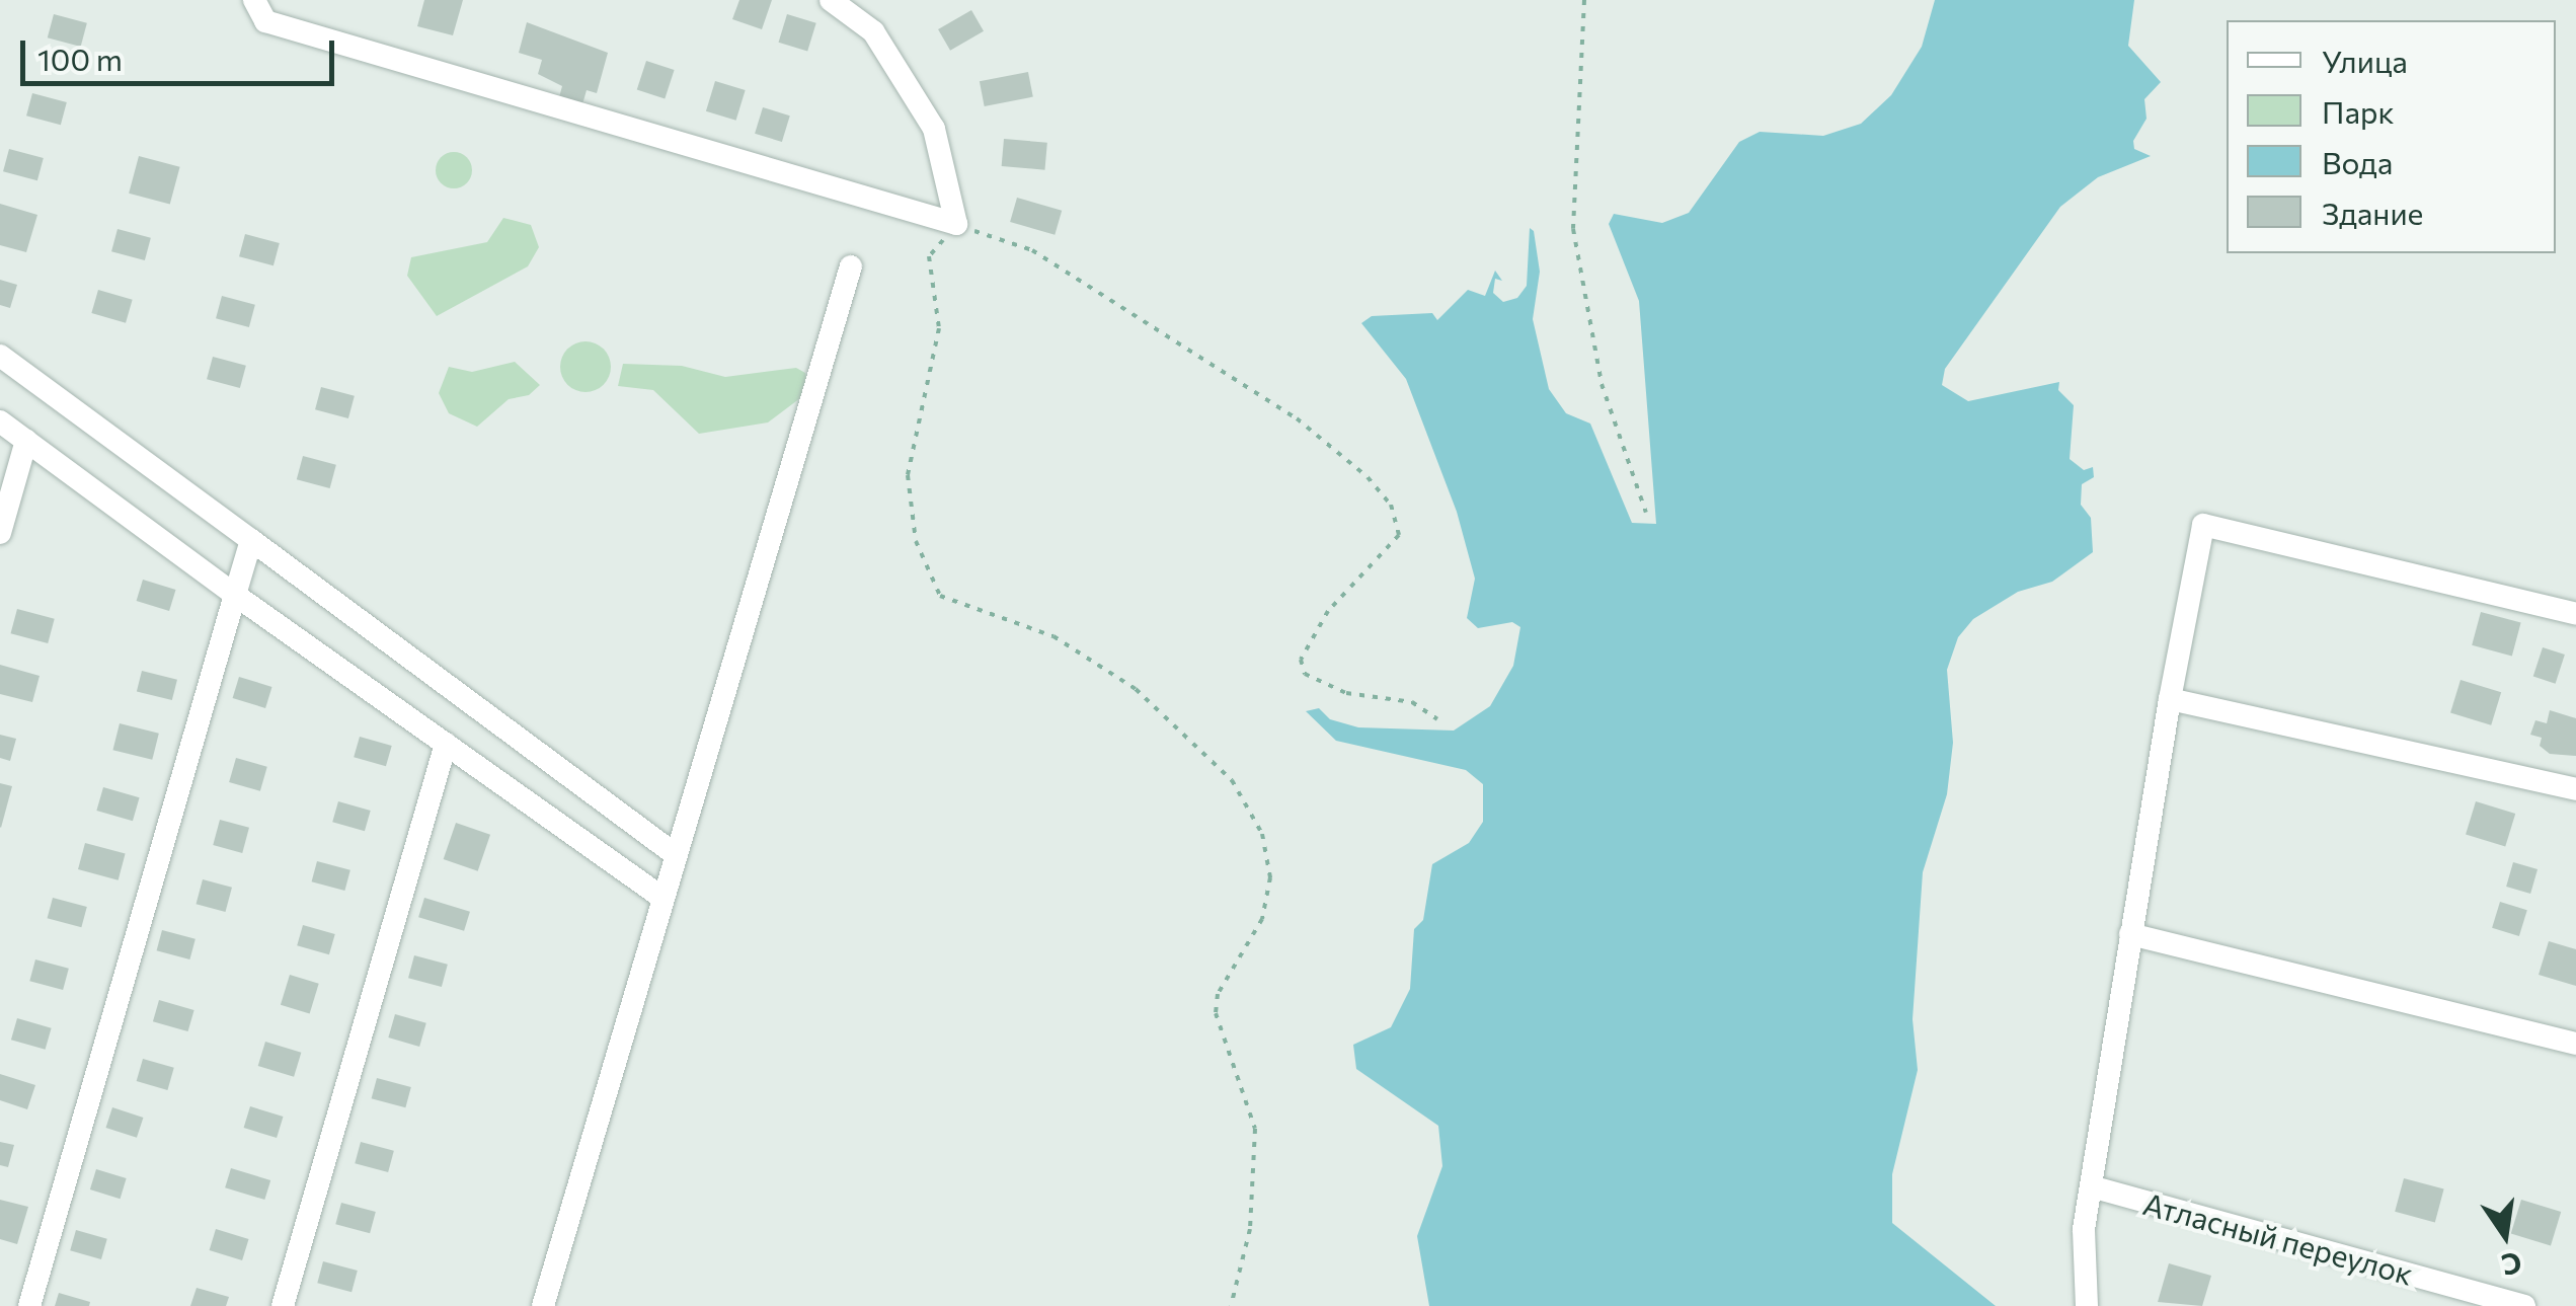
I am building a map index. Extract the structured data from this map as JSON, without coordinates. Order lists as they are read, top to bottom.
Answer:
{
  "streets": {
    "street": ["Атласный переулок"]
  },
  "legend": [
    "Улица",
    "Парк",
    "Вода",
    "Здание"
  ],
  "scale_bar": "100 m",
  "north": "bottom"
}
